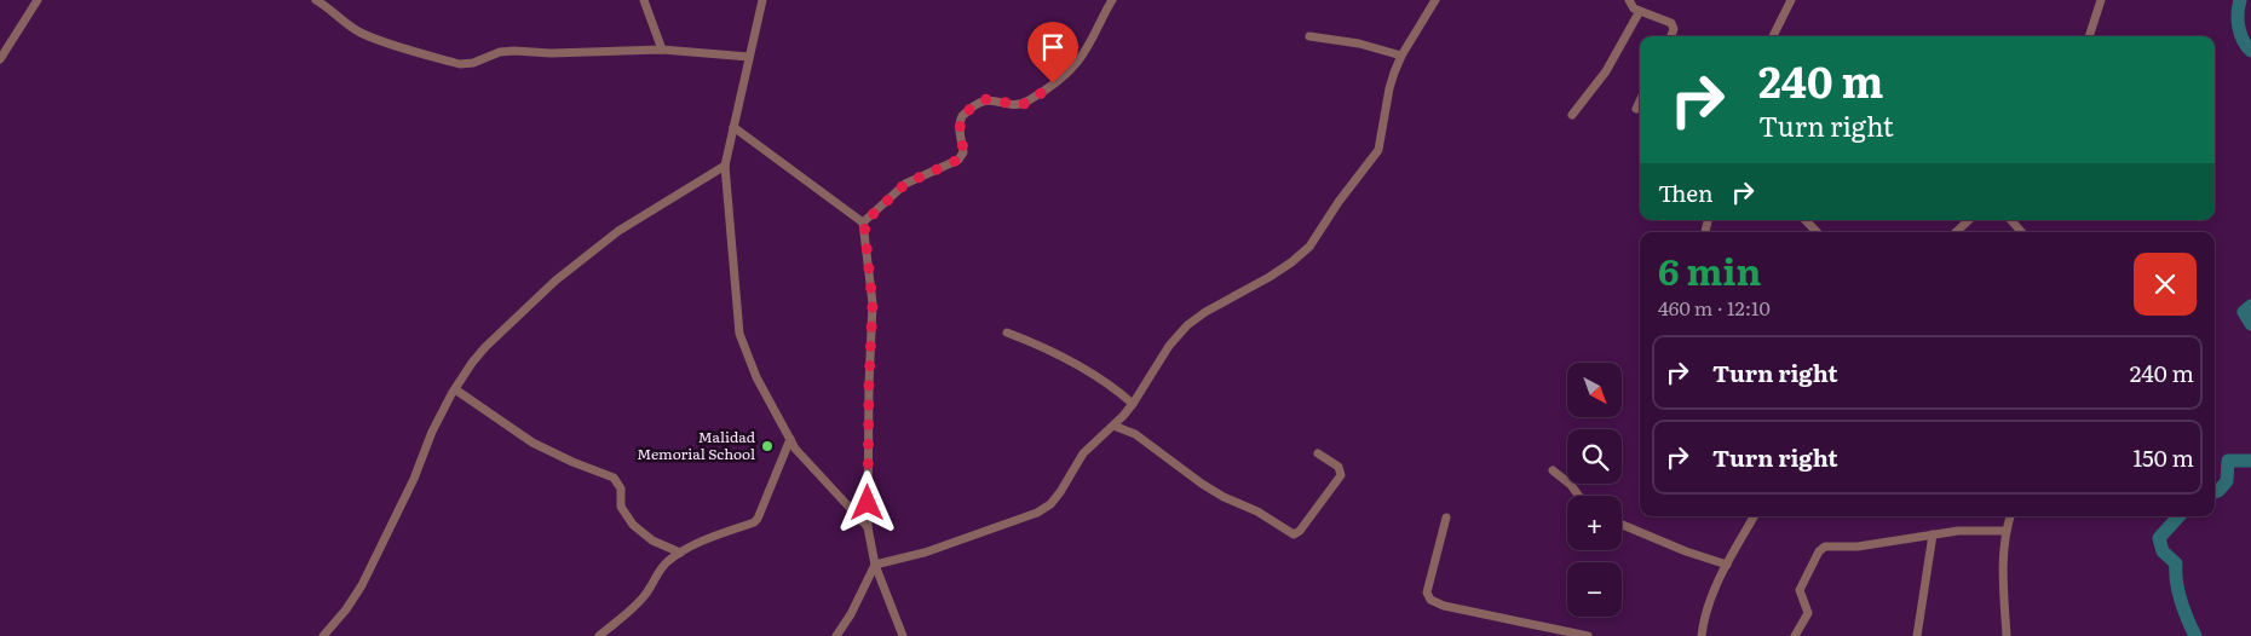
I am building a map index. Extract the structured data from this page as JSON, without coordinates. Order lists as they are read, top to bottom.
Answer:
{
  "places": ["Malidad Memorial School"],
  "north": "bottom right",
  "page": {
    "turn": ["240 m", "Turn right"],
    "then": "Then",
    "heading": ["6 min", "460 m · 12:10"],
    "list": [
      {
        "name": "Turn right",
        "value": "240 m"
      },
      {
        "name": "Turn right",
        "value": "150 m"
      }
    ],
    "map_buttons": ["+", "−"]
  }
}
